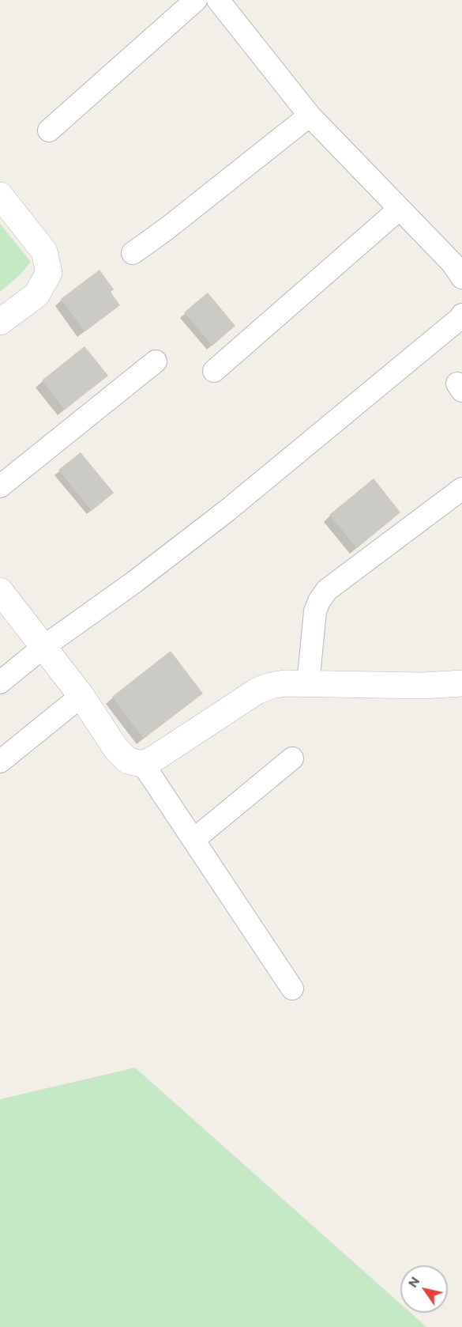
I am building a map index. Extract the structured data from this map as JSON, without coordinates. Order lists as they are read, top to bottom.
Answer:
{
  "north": "top left"
}
